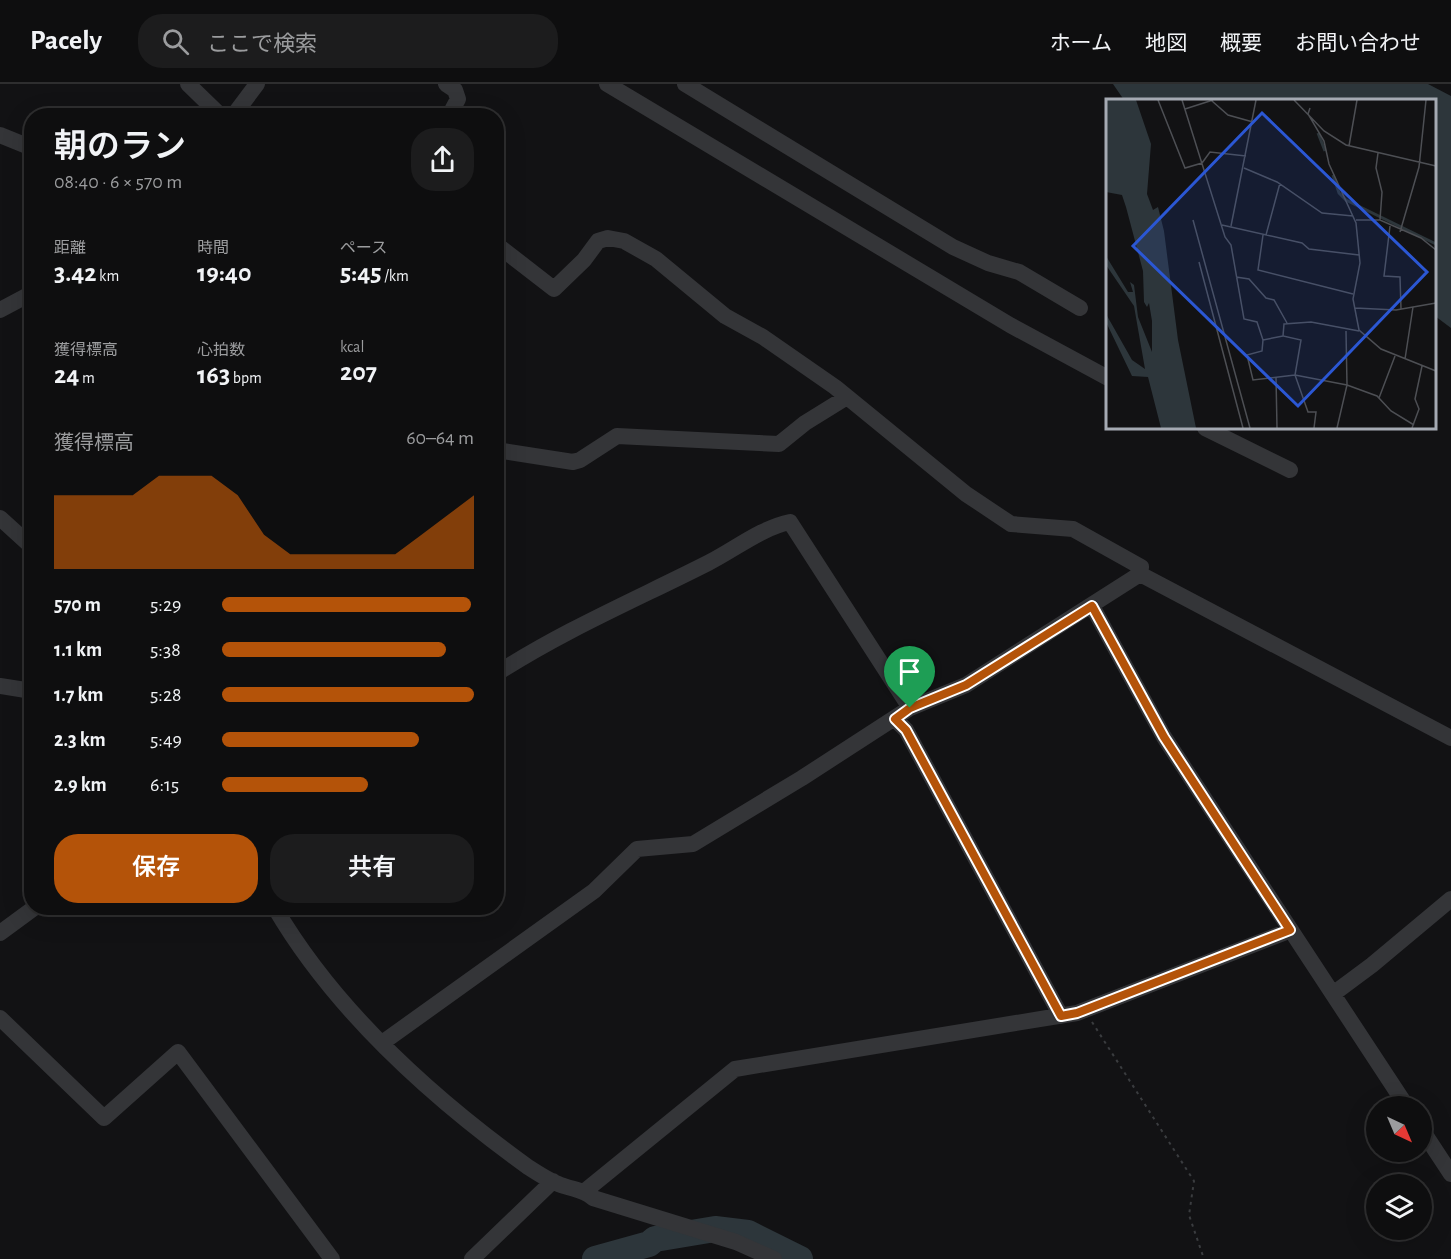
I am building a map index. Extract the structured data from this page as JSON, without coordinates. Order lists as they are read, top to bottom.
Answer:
{
  "north": "bottom right",
  "page": {
    "header": "Pacely",
    "search": "ここで検索",
    "nav": [
      "ホーム",
      "地図",
      "概要",
      "お問い合わせ"
    ],
    "heading": ["朝のラン", "08:40 · 6 × 570 m"],
    "stats": [
      ["距離", "3.42 km"],
      ["時間", "19:40"],
      ["ペース", "5:45 /km"],
      ["獲得標高", "24 m"],
      ["心拍数", "163 bpm"],
      ["kcal", "207"]
    ],
    "chart": ["獲得標高", "60–64 m"],
    "list": [
      {
        "name": "570 m",
        "note": "5:29"
      },
      {
        "name": "1.1 km",
        "note": "5:38"
      },
      {
        "name": "1.7 km",
        "note": "5:28"
      },
      {
        "name": "2.3 km",
        "note": "5:49"
      },
      {
        "name": "2.9 km",
        "note": "6:15"
      }
    ],
    "buttons": ["保存", "共有"]
  }
}
